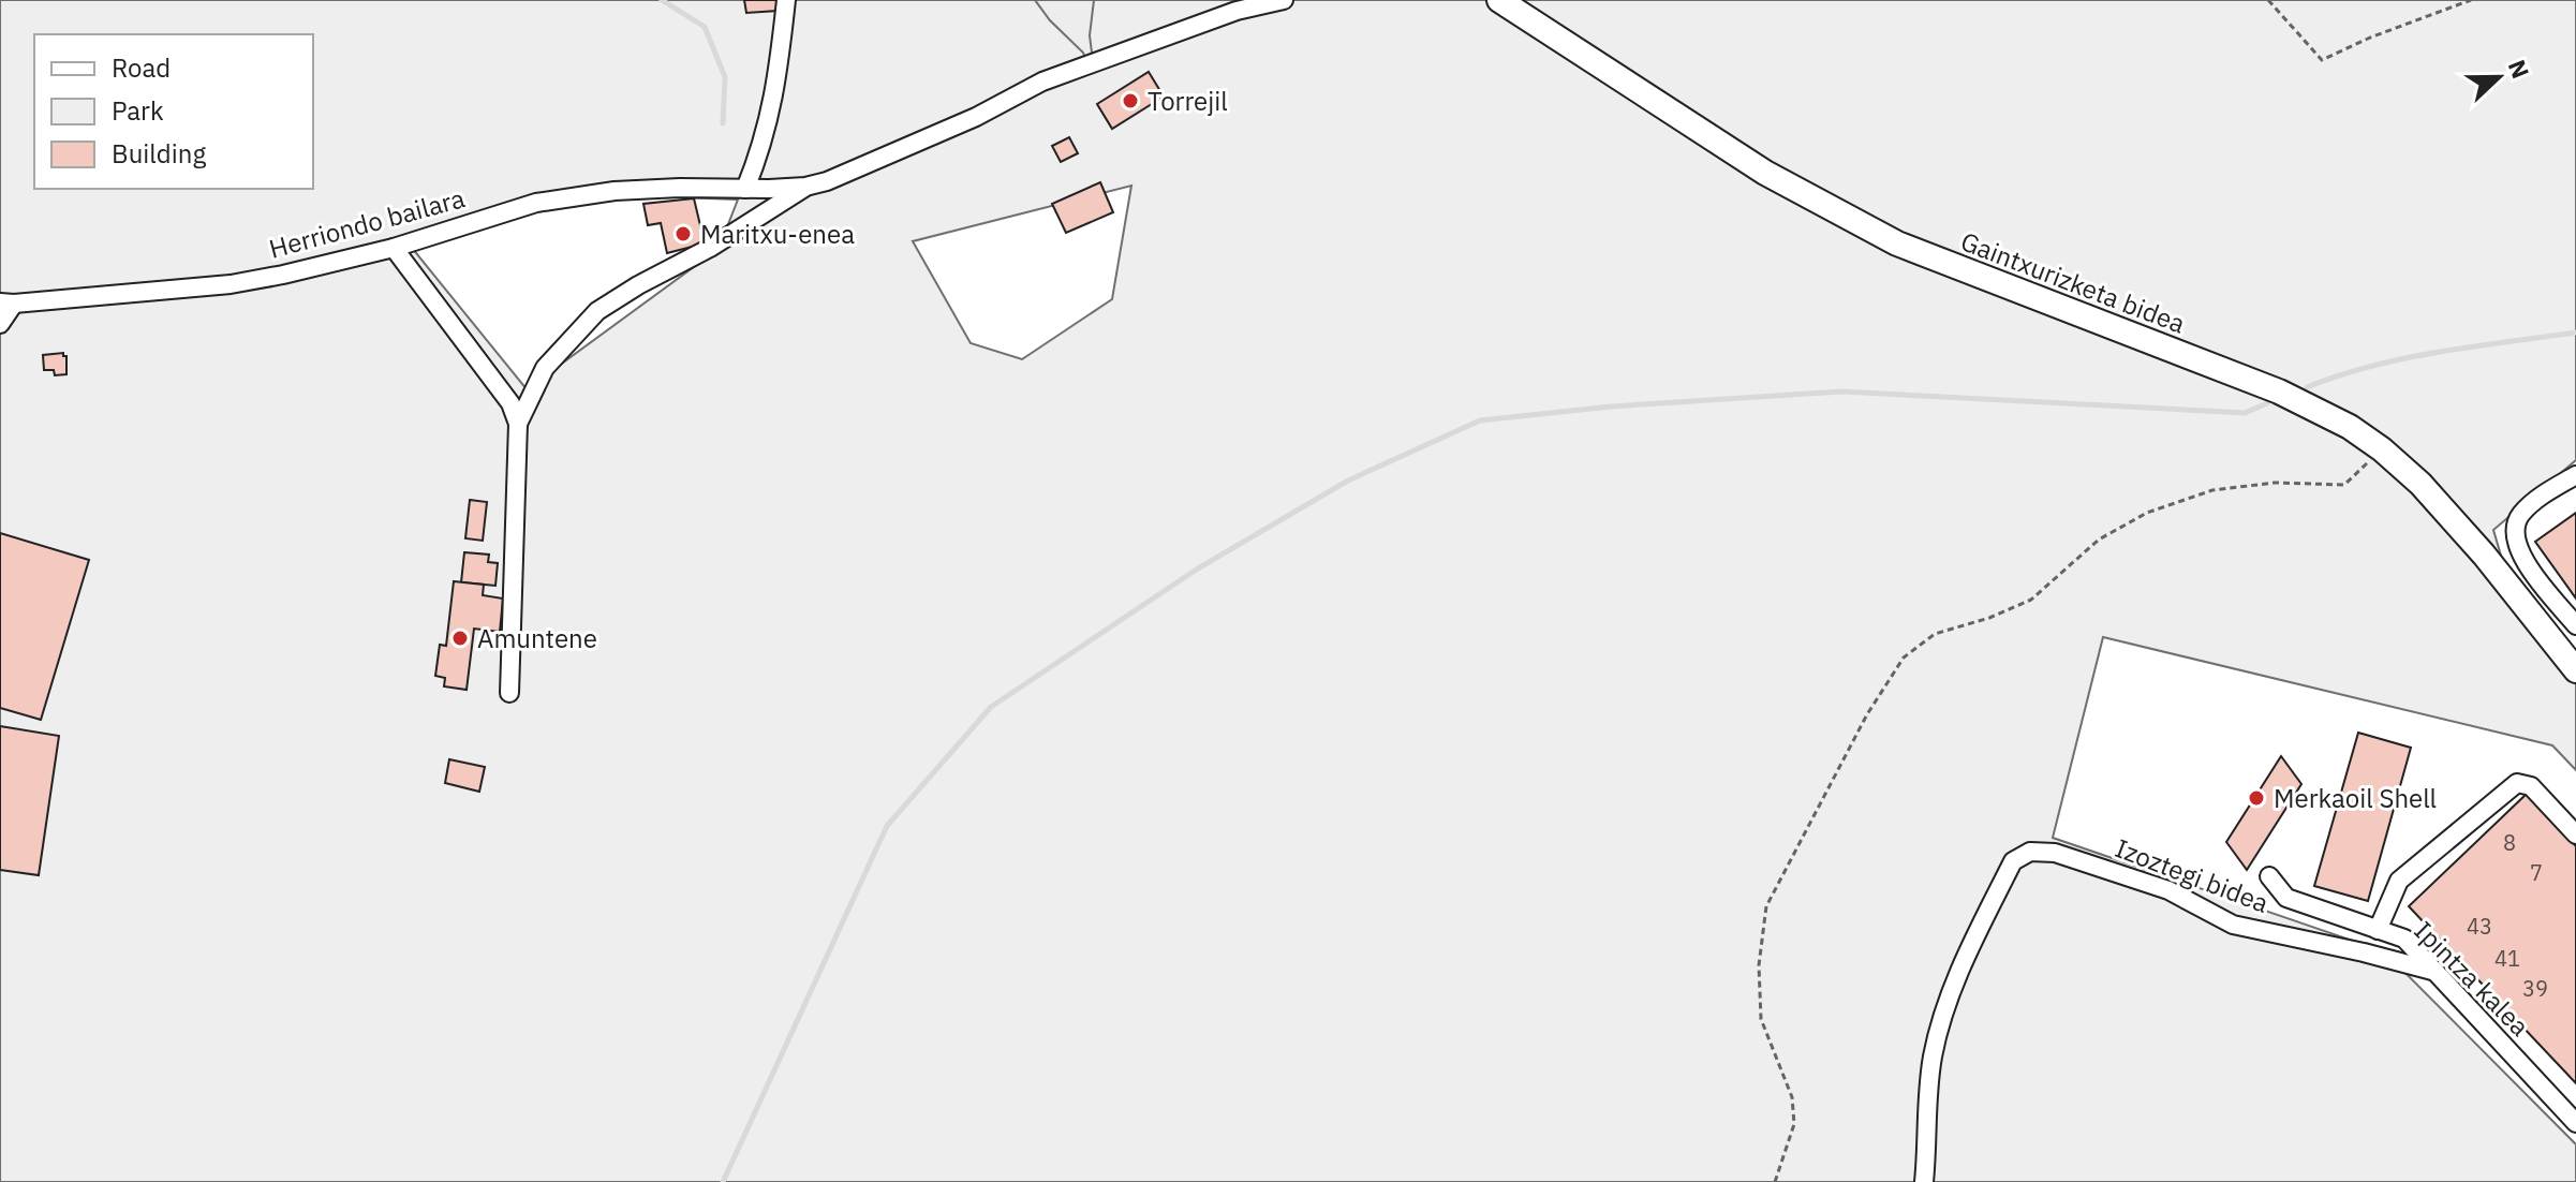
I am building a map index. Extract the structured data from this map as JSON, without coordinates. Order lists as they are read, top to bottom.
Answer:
{
  "streets": {
    "main road": ["Gaintxurizketa bidea"],
    "street": ["Herriondo bailara", "Izoztegi bidea", "Ipintza kalea"]
  },
  "crossings": [
    ["Izoztegi bidea", "Ipintza kalea"]
  ],
  "places": [
    "Torrejil",
    "Maritxu-enea",
    "Amuntene",
    "Merkaoil Shell"
  ],
  "house_numbers": [
    "8",
    "7",
    "43",
    "41",
    "39"
  ],
  "legend": ["Road", "Park", "Building"],
  "north": "right"
}
